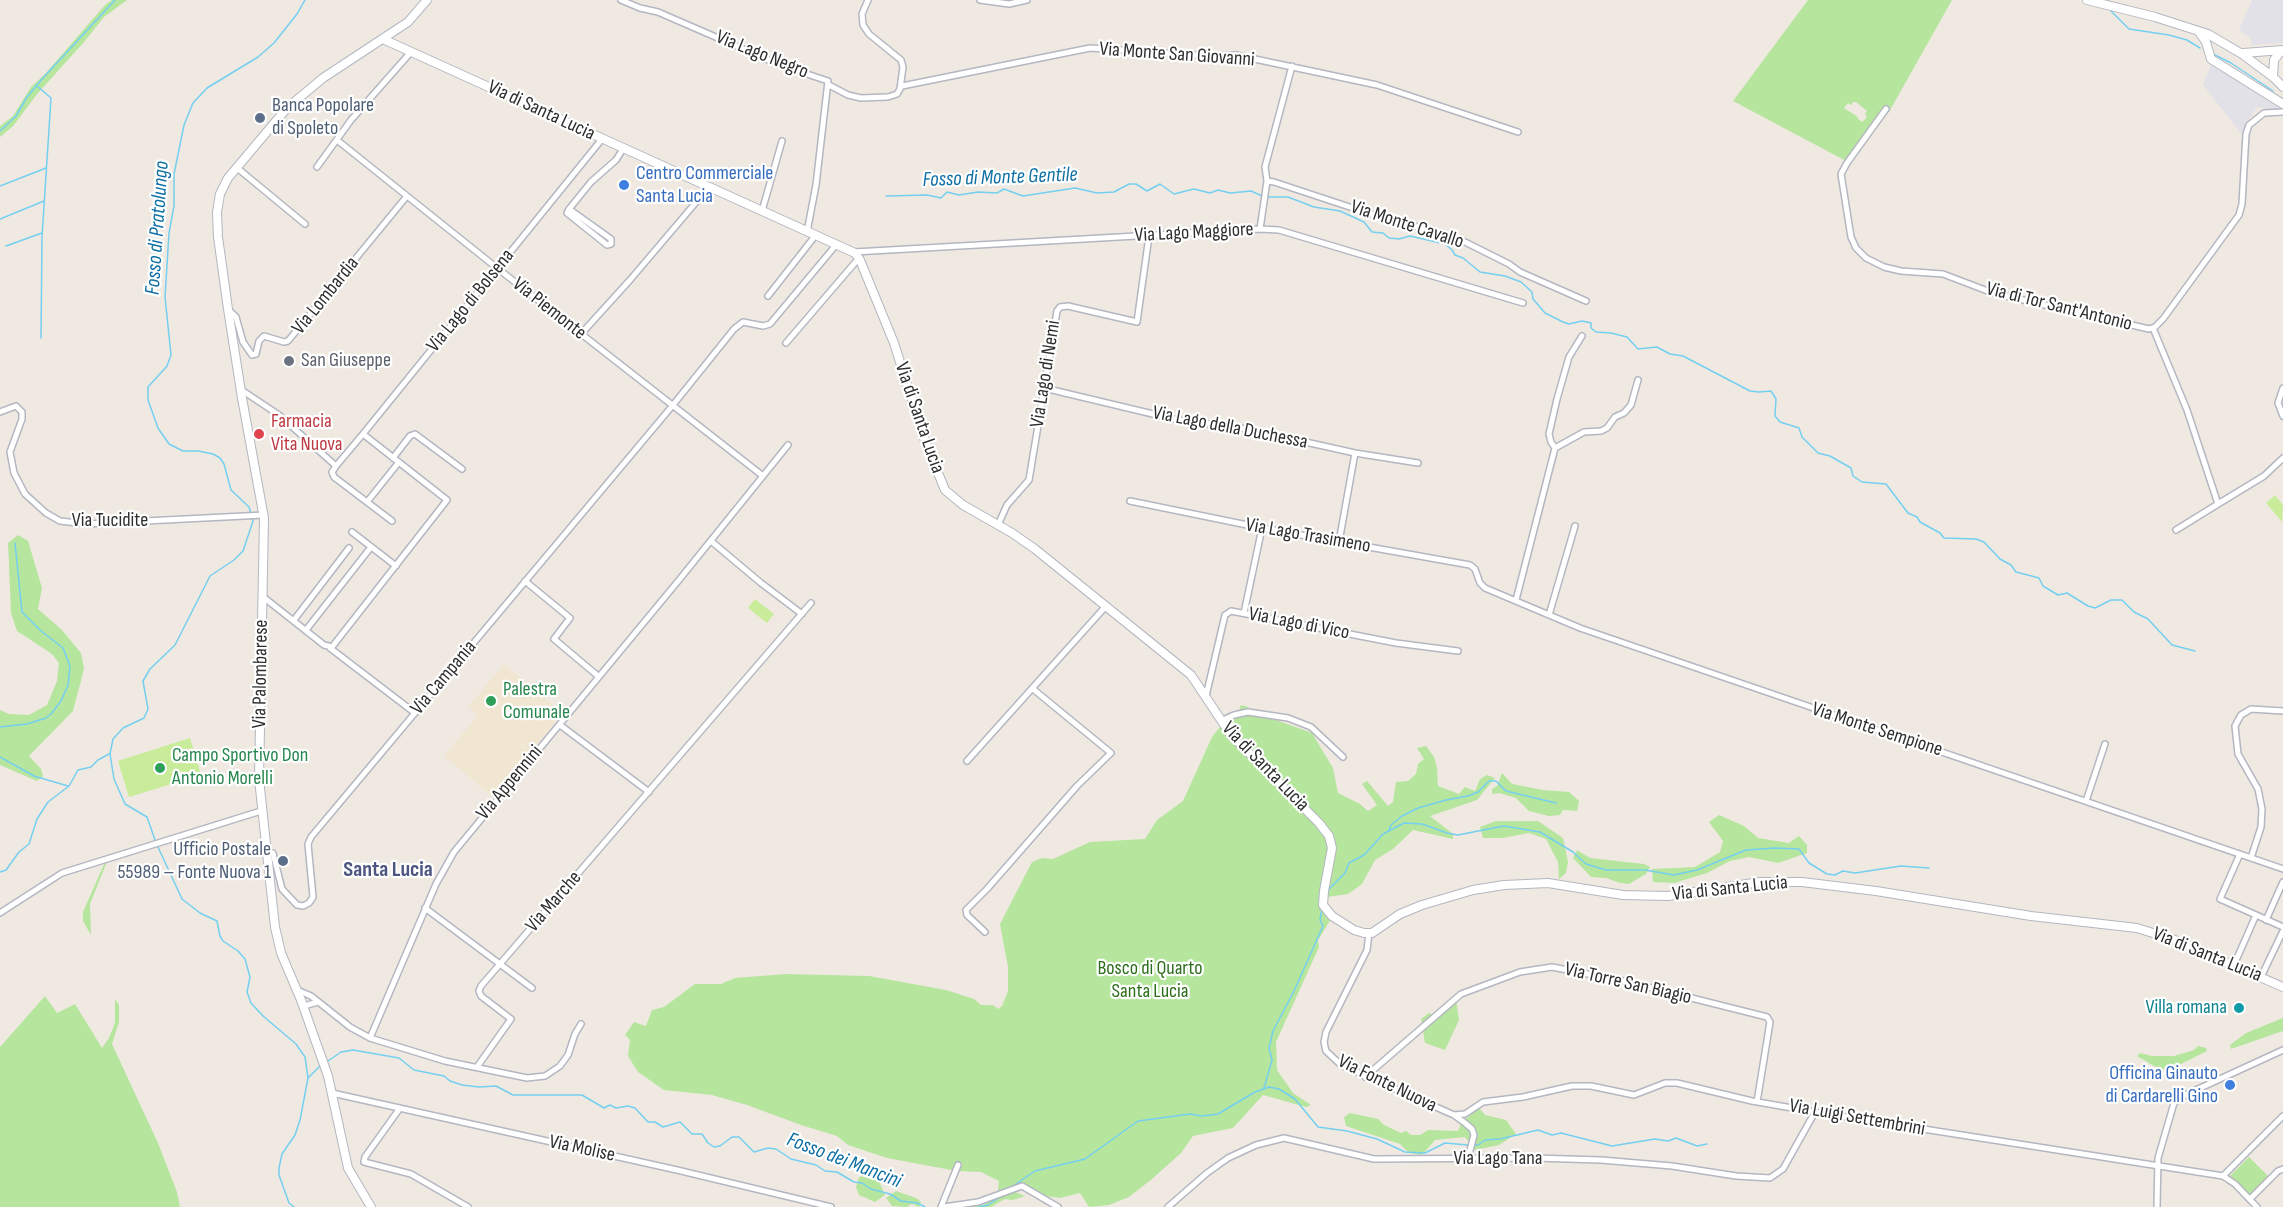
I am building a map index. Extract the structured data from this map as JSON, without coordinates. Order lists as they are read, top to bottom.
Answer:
{
  "streets": {
    "street": [
      "Via Lago Negro",
      "Via Monte San Giovanni",
      "Via di Santa Lucia",
      "Via Monte Cavallo",
      "Via Lago Maggiore",
      "Via Lombardia",
      "Via Lago di Bolsena",
      "Via di Tor Sant'Antonio",
      "Via Piemonte",
      "Via Lago di Nemi",
      "Via Lago della Duchessa",
      "Via Tucidite",
      "Via Lago Trasimeno",
      "Via Lago di Vico",
      "Via Palombarese",
      "Via Campania",
      "Via Monte Sempione",
      "Via Appennini",
      "Via Marche",
      "Via Torre San Biagio",
      "Via Fonte Nuova",
      "Via Luigi Settembrini",
      "Via Molise",
      "Via Lago Tana"
    ]
  },
  "crossings": [
    ["Via Lago Negro", "Via Monte San Giovanni"],
    ["Via Lago Negro", "Via di Santa Lucia"],
    ["Via di Santa Lucia", "Via Lago Maggiore"],
    ["Via di Santa Lucia", "Via Lago di Bolsena"],
    ["Via di Santa Lucia", "Via Lago di Nemi"],
    ["Via di Santa Lucia", "Via Lago di Vico"],
    ["Via di Santa Lucia", "Via Palombarese"],
    ["Via di Santa Lucia", "Via Campania"],
    ["Via di Santa Lucia", "Via Fonte Nuova"],
    ["Via Lago Maggiore", "Via Lago di Nemi"],
    ["Via Lombardia", "Via Piemonte"],
    ["Via Lombardia", "Via Palombarese"],
    ["Via Lago di Bolsena", "Via Piemonte"],
    ["Via Piemonte", "Via Campania"],
    ["Via Piemonte", "Via Appennini"],
    ["Via Lago di Nemi", "Via Lago della Duchessa"],
    ["Via Tucidite", "Via Palombarese"],
    ["Via Lago Trasimeno", "Via Monte Sempione"],
    ["Via Palombarese", "Via Campania"],
    ["Via Palombarese", "Via Molise"],
    ["Via Torre San Biagio", "Via Fonte Nuova"],
    ["Via Torre San Biagio", "Via Luigi Settembrini"],
    ["Via Fonte Nuova", "Via Luigi Settembrini"],
    ["Via Fonte Nuova", "Via Lago Tana"],
    ["Via Luigi Settembrini", "Via Lago Tana"]
  ],
  "districts": ["Santa Lucia"],
  "water": ["Fosso di Monte Gentile", "Fosso di Pratolungo", "Fosso dei Mancini"],
  "parks": ["Bosco di Quarto Santa Lucia"],
  "places": [
    "Banca Popolare di Spoleto",
    "Centro Commerciale Santa Lucia",
    "San Giuseppe",
    "Farmacia Vita Nuova",
    "Palestra Comunale",
    "Campo Sportivo Don Antonio Morelli",
    "Ufficio Postale 55989 – Fonte Nuova 1",
    "Villa romana",
    "Officina Ginauto di Cardarelli Gino"
  ]
}
